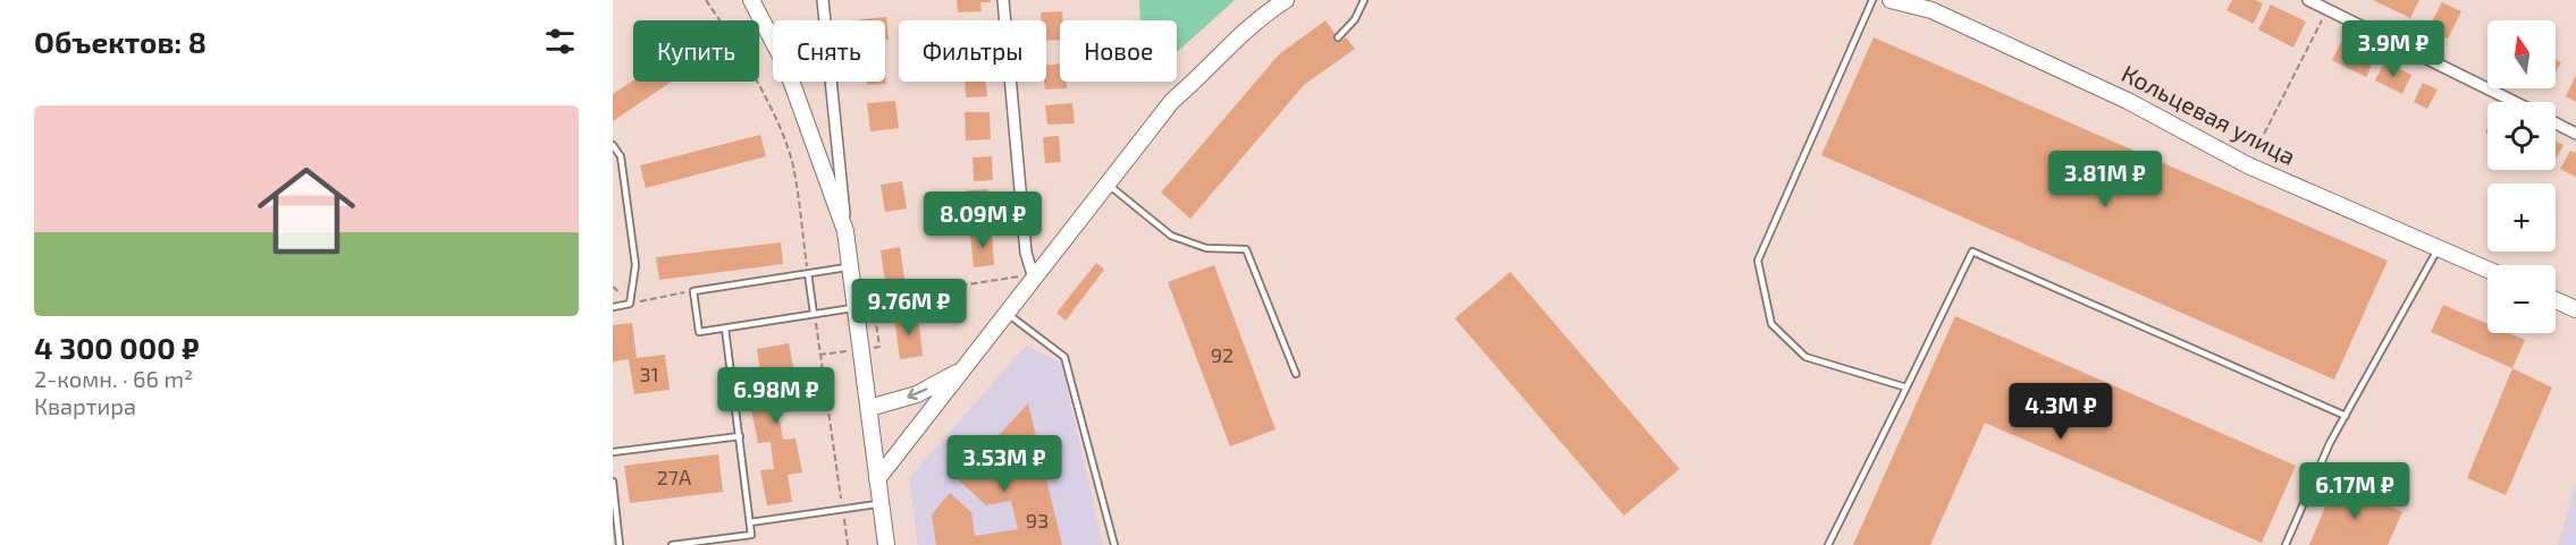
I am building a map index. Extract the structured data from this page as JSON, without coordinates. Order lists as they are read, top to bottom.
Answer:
{
  "streets": {
    "street": ["Кольцевая улица"]
  },
  "house_numbers": [
    "92",
    "31",
    "27А",
    "93"
  ],
  "north": "top",
  "page": {
    "heading": "Объектов: 8",
    "map_buttons": ["+", "−"],
    "price": [
      "3.9M ₽",
      "3.81M ₽",
      "8.09M ₽",
      "9.76M ₽",
      "6.98M ₽",
      "4.3M ₽",
      "3.53M ₽",
      "6.17M ₽"
    ],
    "chip": [
      "Купить",
      "Снять",
      "Фильтры",
      "Новое"
    ],
    "list": [
      {
        "name": "4 300 000 ₽",
        "note": "2-комн. · 66 m² · Квартира"
      }
    ]
  }
}
